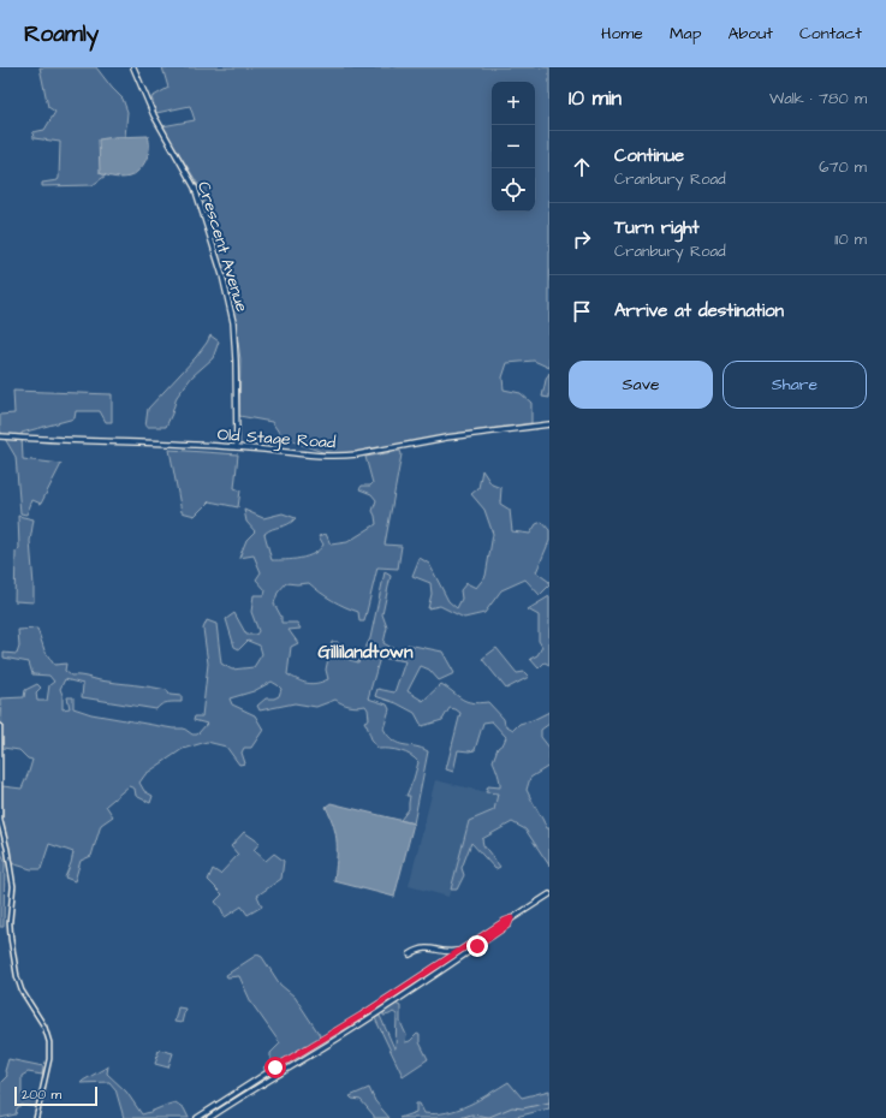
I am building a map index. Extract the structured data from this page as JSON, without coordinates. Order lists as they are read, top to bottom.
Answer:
{
  "streets": {
    "main road": ["Crescent Avenue", "Old Stage Road"]
  },
  "crossings": [
    ["Crescent Avenue", "Old Stage Road"]
  ],
  "districts": ["Gillilandtown"],
  "scale_bar": "200 m",
  "page": {
    "header": "Roamly",
    "nav": [
      "Home",
      "Map",
      "About",
      "Contact"
    ],
    "heading": ["10 min", "Walk · 780 m"],
    "map_buttons": ["+", "−"],
    "list": [
      ["Continue", "Cranbury Road", "670 m"],
      ["Turn right", "Cranbury Road", "110 m"],
      "Arrive at destination"
    ],
    "buttons": ["Save", "Share"],
    "scale": "200 m"
  }
}
